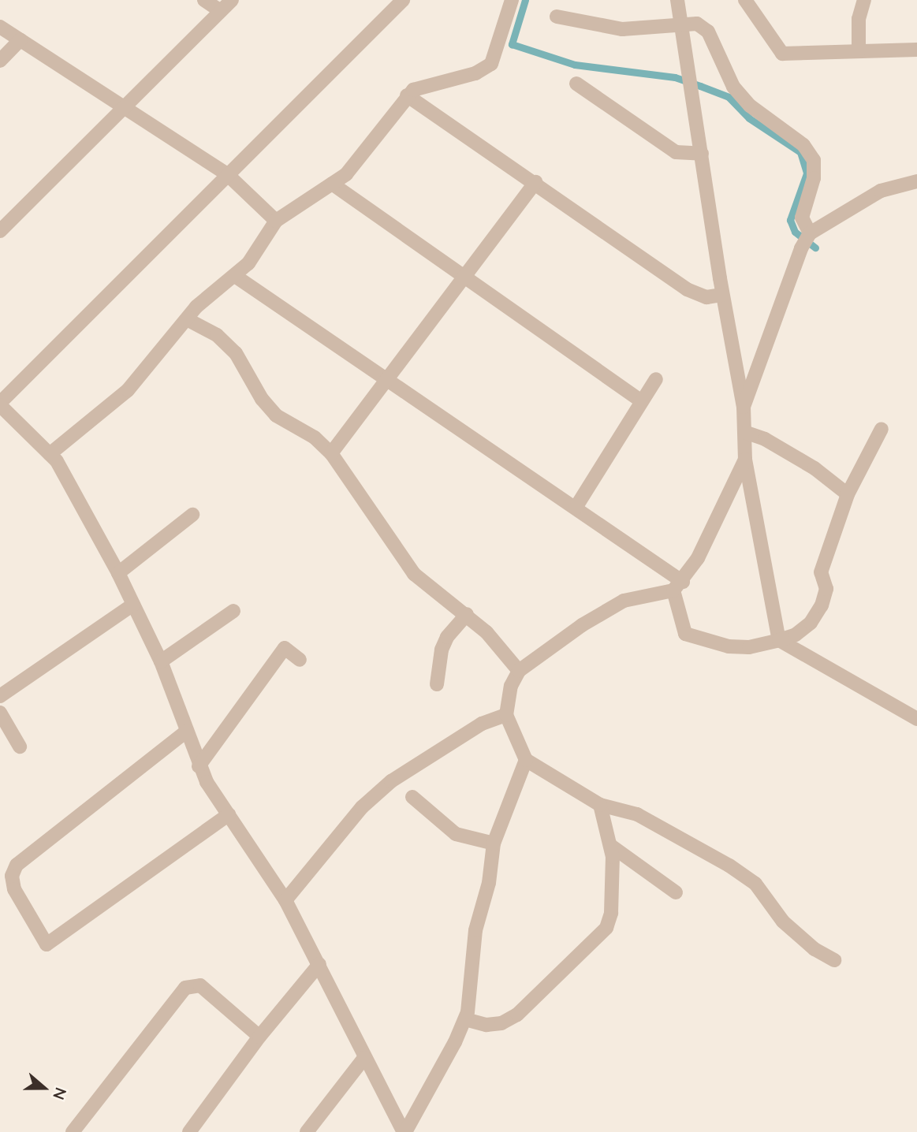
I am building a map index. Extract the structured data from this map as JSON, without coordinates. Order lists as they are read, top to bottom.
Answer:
{
  "north": "right"
}
